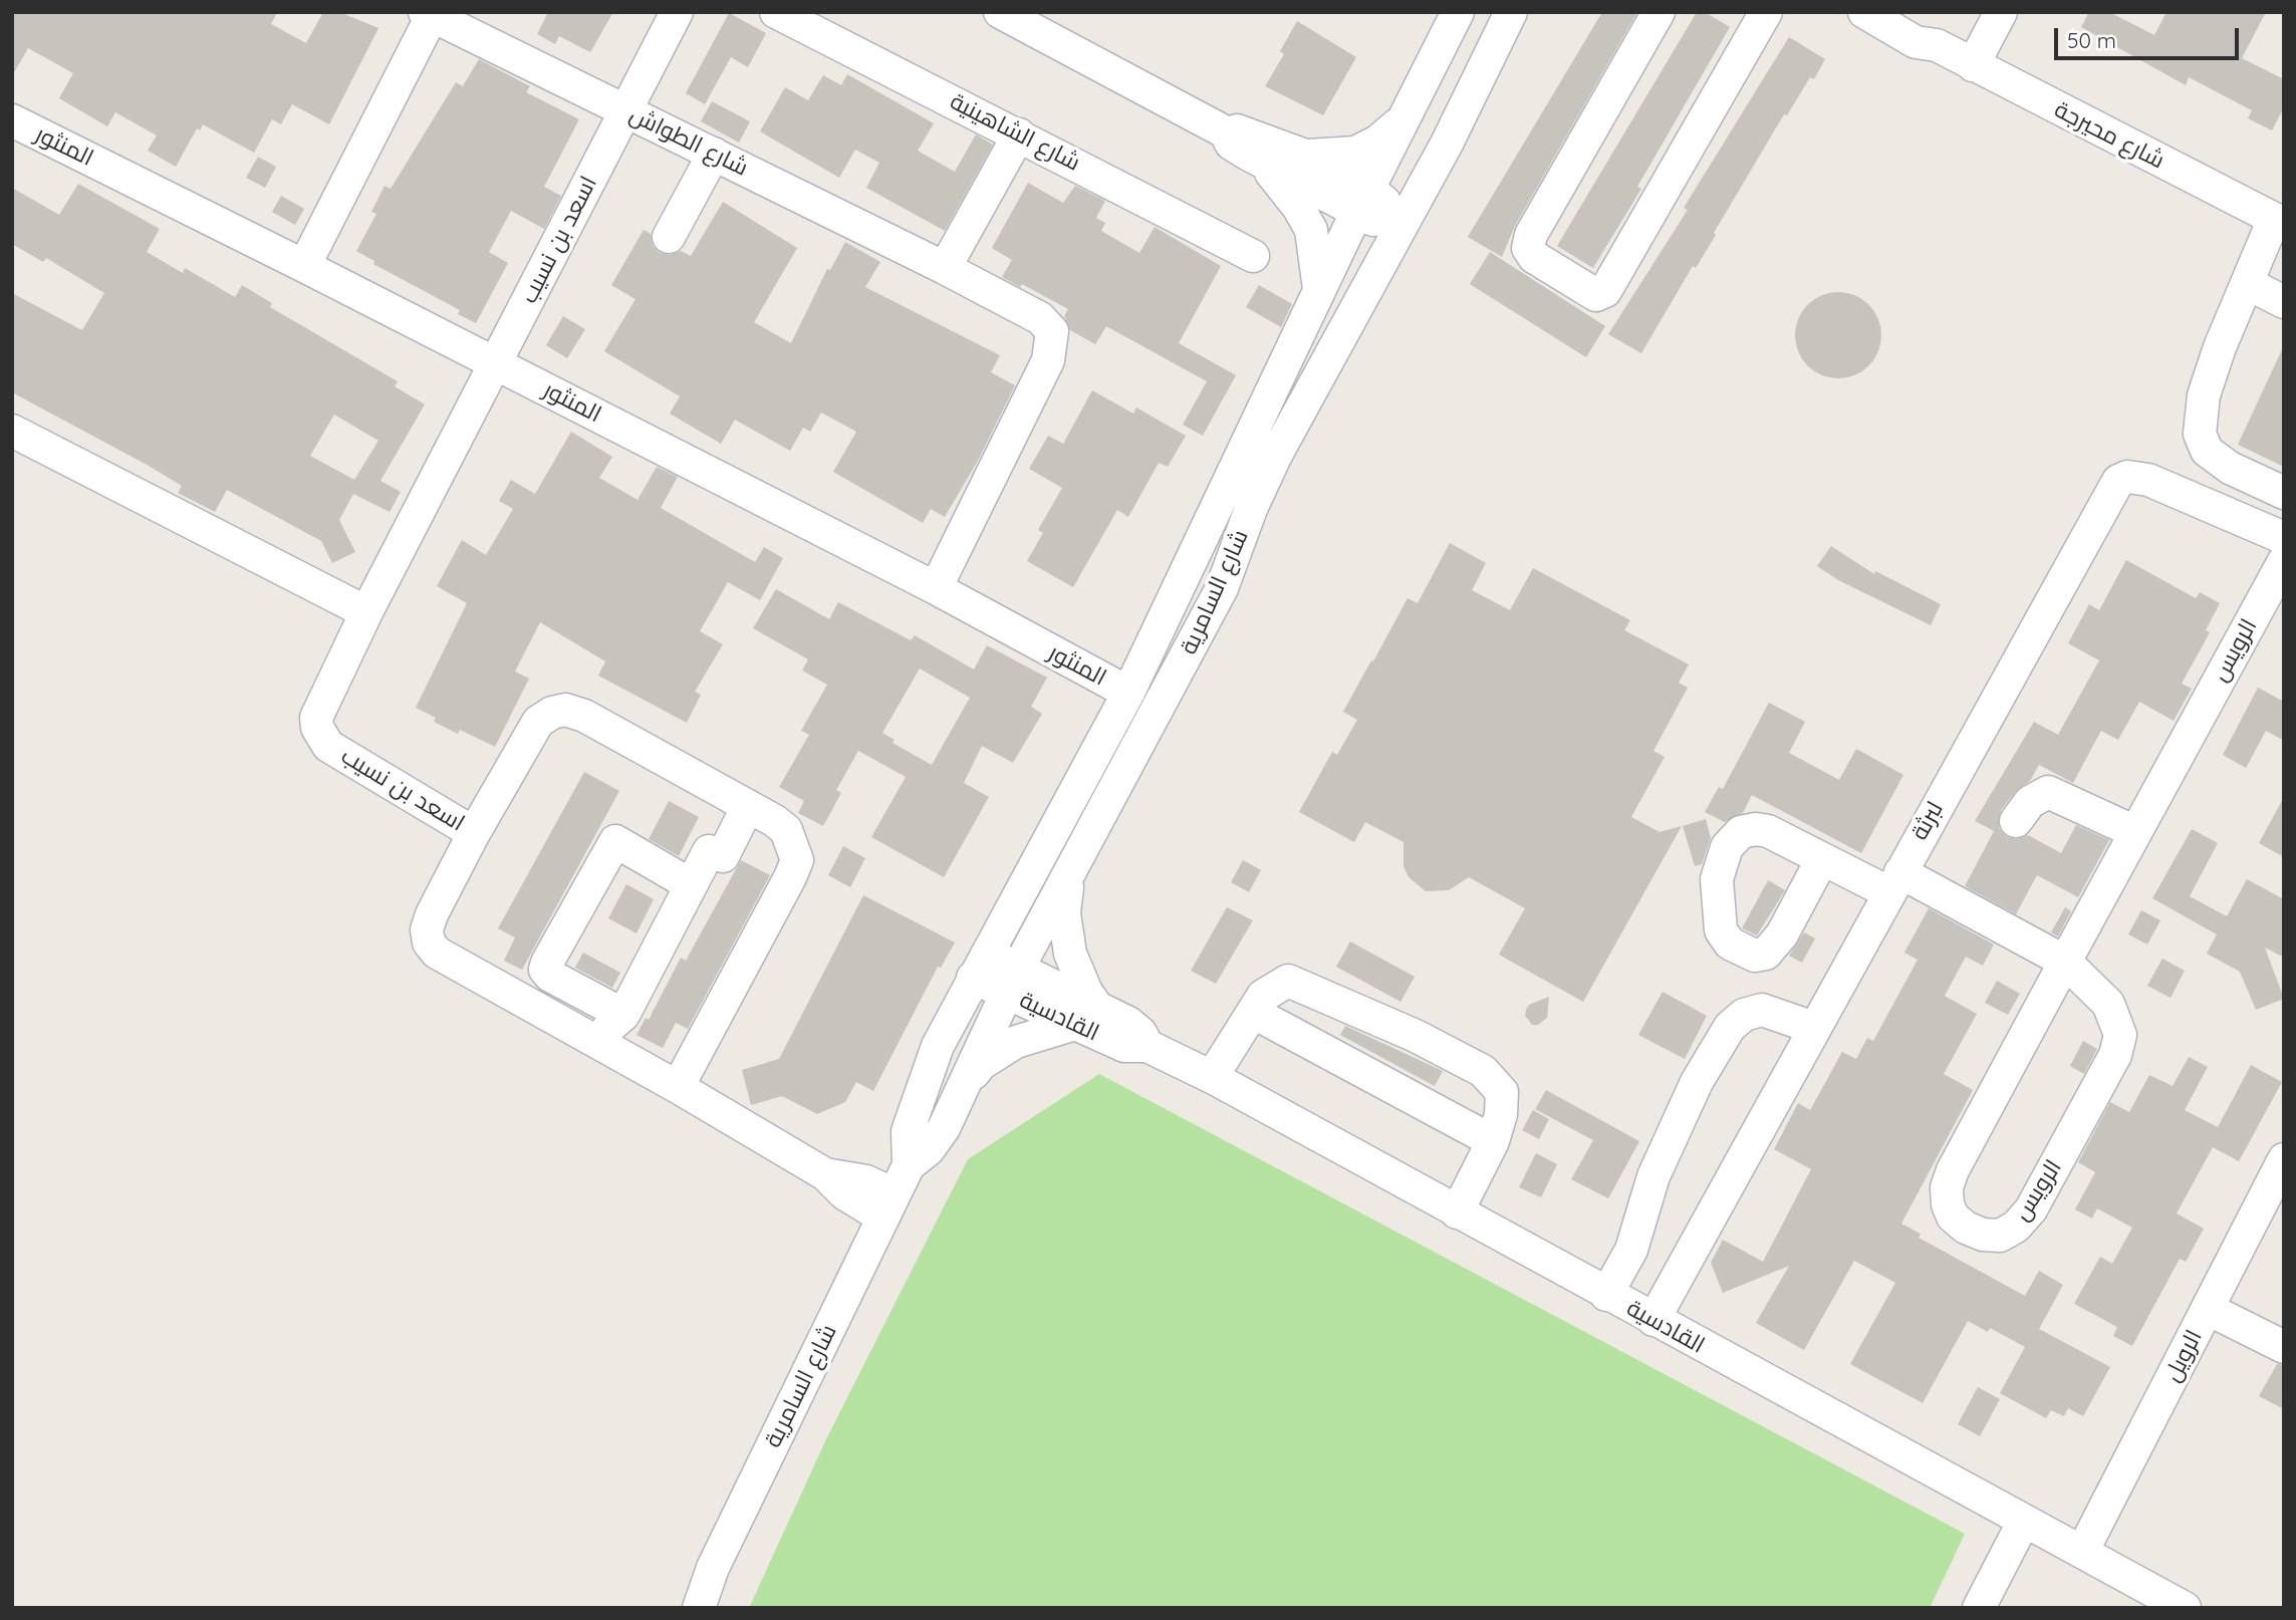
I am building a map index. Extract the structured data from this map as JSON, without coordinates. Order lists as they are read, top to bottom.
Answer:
{
  "streets": {
    "street": [
      "شارع الشاهينية",
      "شارع محيرجة",
      "شارع الطواش",
      "المنثور",
      "اسعد بن نسيب",
      "شارع السامرية",
      "الرويس",
      "لبرثة",
      "القادسية",
      "الرويل"
    ]
  },
  "crossings": [
    ["شارع الطواش", "المنثور"],
    ["شارع الطواش", "اسعد بن نسيب"],
    ["المنثور", "اسعد بن نسيب"],
    ["المنثور", "شارع السامرية"],
    ["شارع السامرية", "القادسية"],
    ["لبرثة", "القادسية"],
    ["القادسية", "الرويل"]
  ],
  "scale_bar": "50 m"
}
